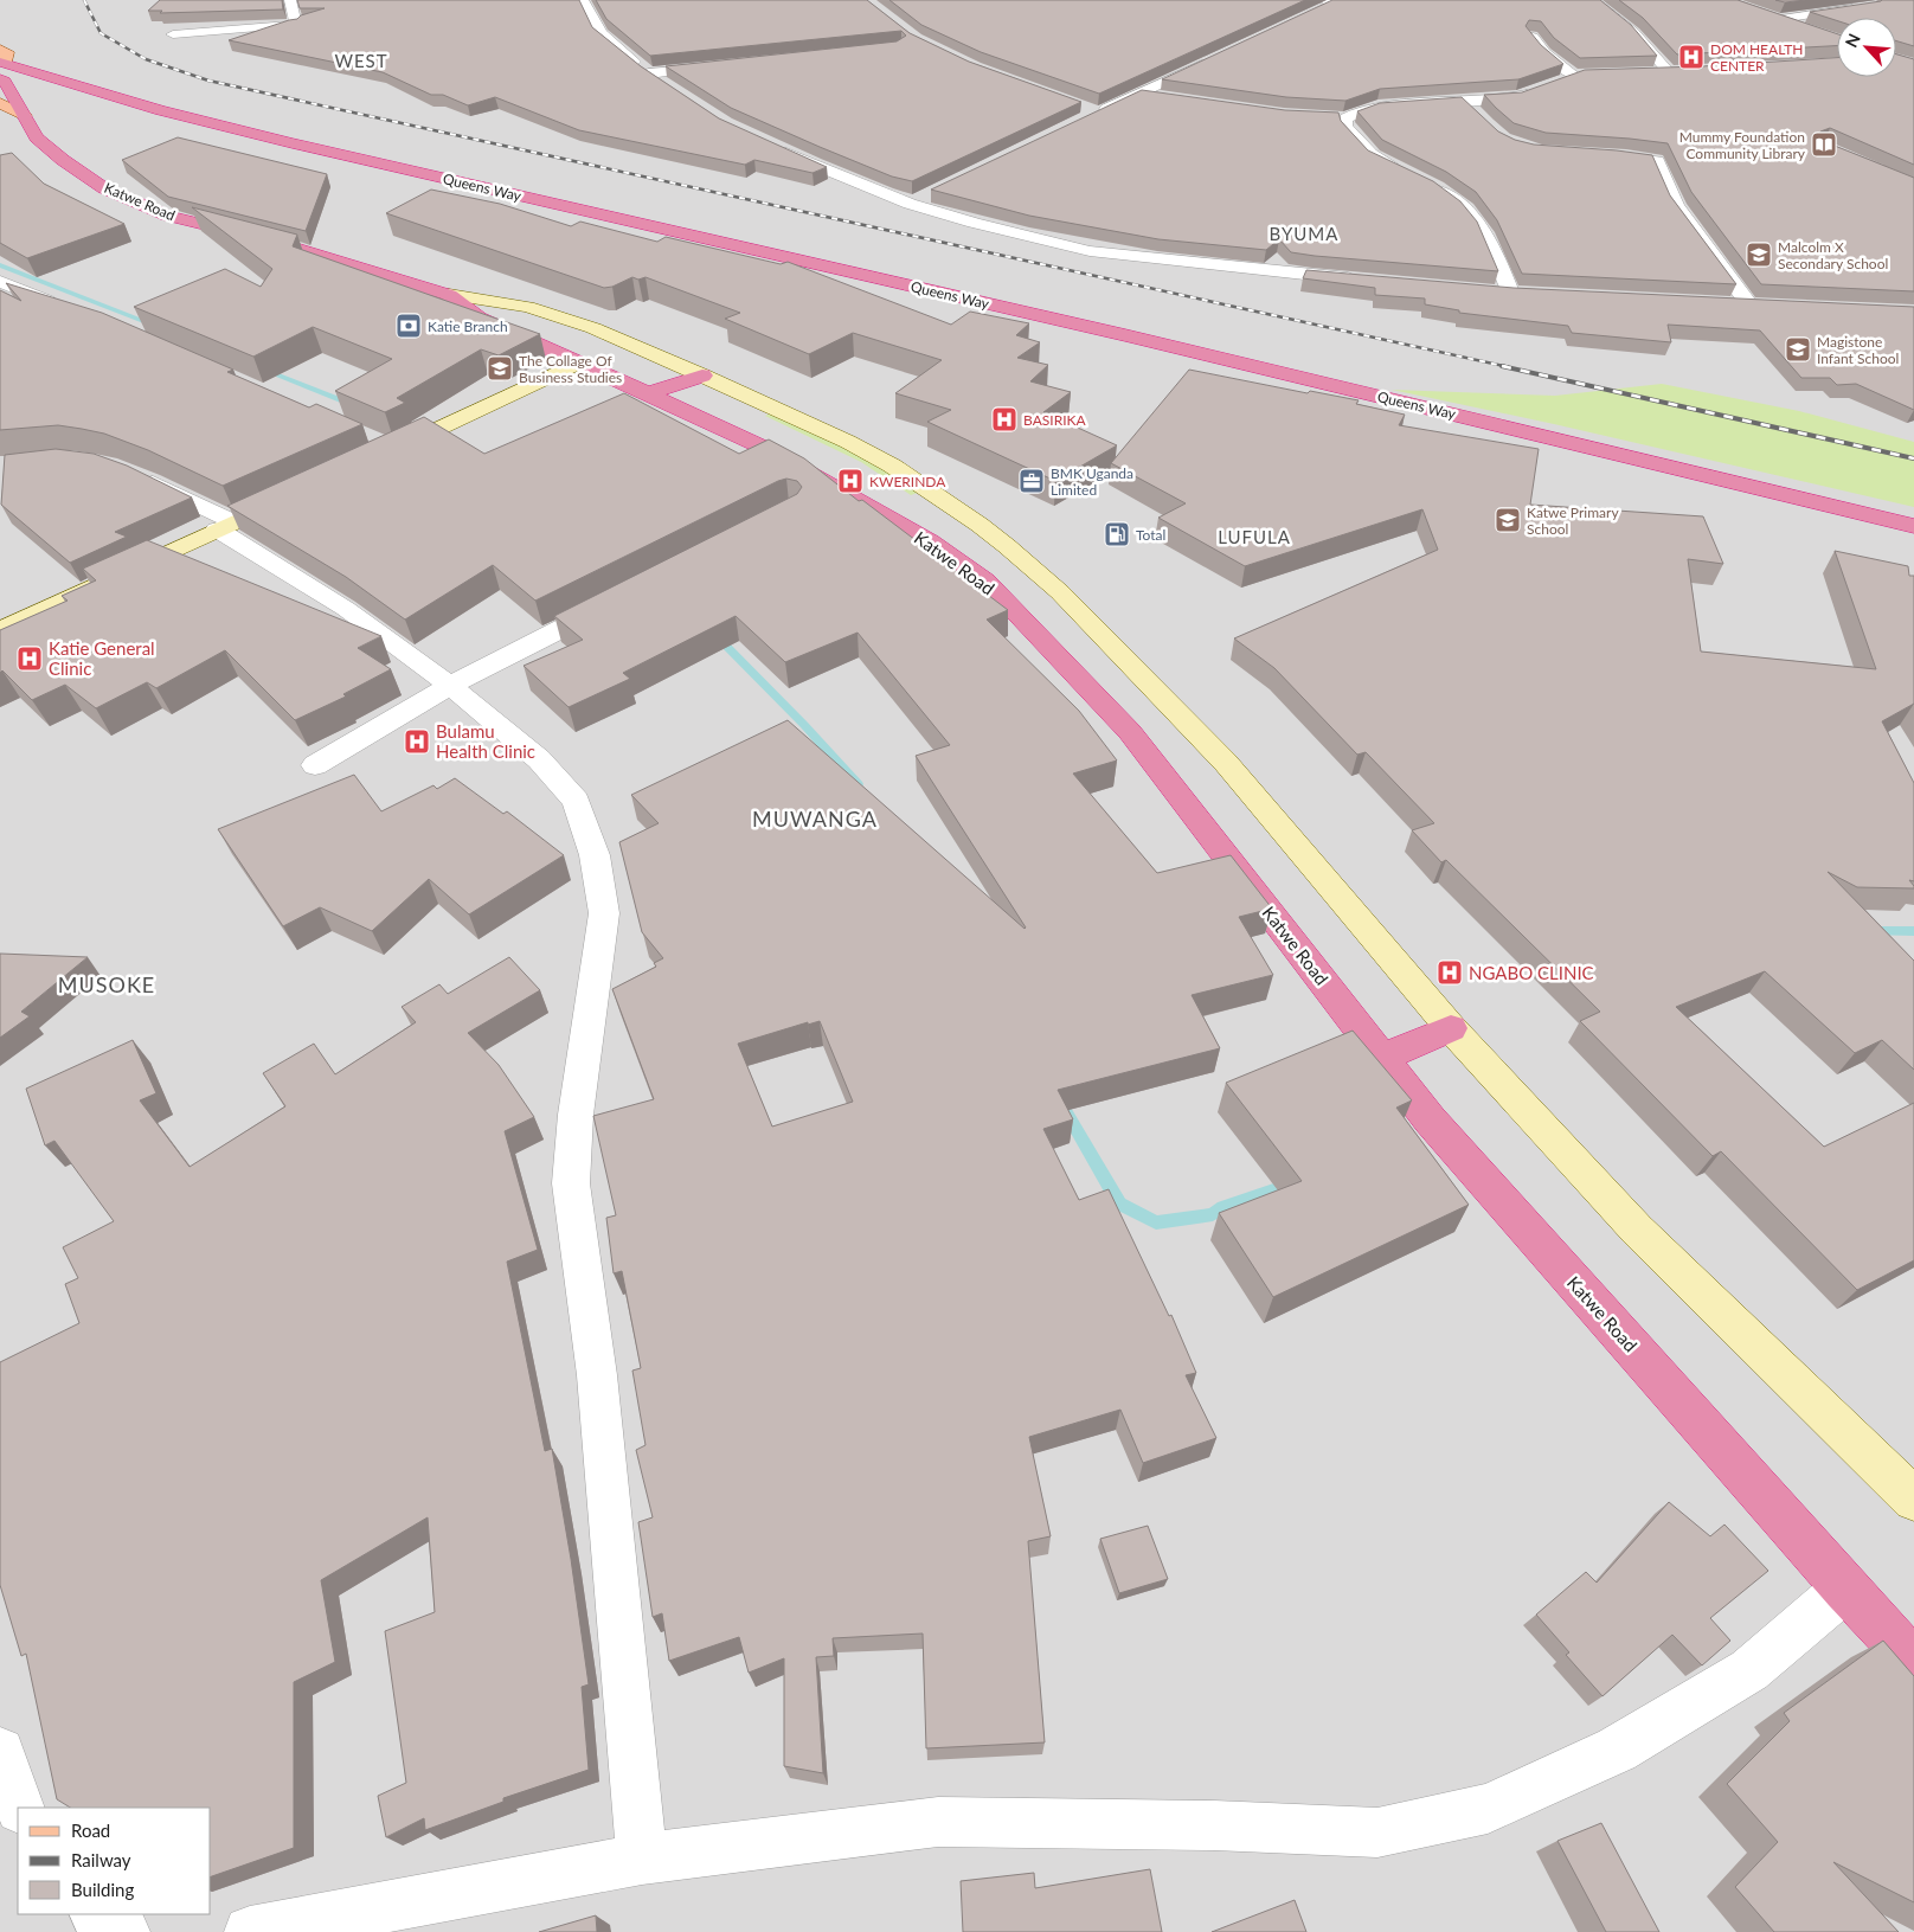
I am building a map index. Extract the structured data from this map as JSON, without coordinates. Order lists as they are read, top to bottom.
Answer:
{
  "streets": {
    "highway": ["Queens Way", "Katwe Road"]
  },
  "crossings": [
    ["Queens Way", "Katwe Road"]
  ],
  "districts": [
    "WEST",
    "BYUMA",
    "LUFULA",
    "MUWANGA",
    "MUSOKE"
  ],
  "places": {
    "hospital": [
      "DOM HEALTH CENTER",
      "BASIRIKA",
      "KWERINDA",
      "Katie General Clinic",
      "Bulamu Health Clinic",
      "NGABO CLINIC"
    ],
    "library": ["Mummy Foundation Community Library"],
    "school or university": [
      "Malcolm X Secondary School",
      "Magistone Infant School",
      "The Collage Of Business Studies",
      "Katwe Primary School"
    ],
    "bank": ["Katie Branch"],
    "office": ["BMK Uganda Limited"],
    "fuel station": ["Total"]
  },
  "legend": ["Road", "Railway", "Building"],
  "north": "top left"
}
